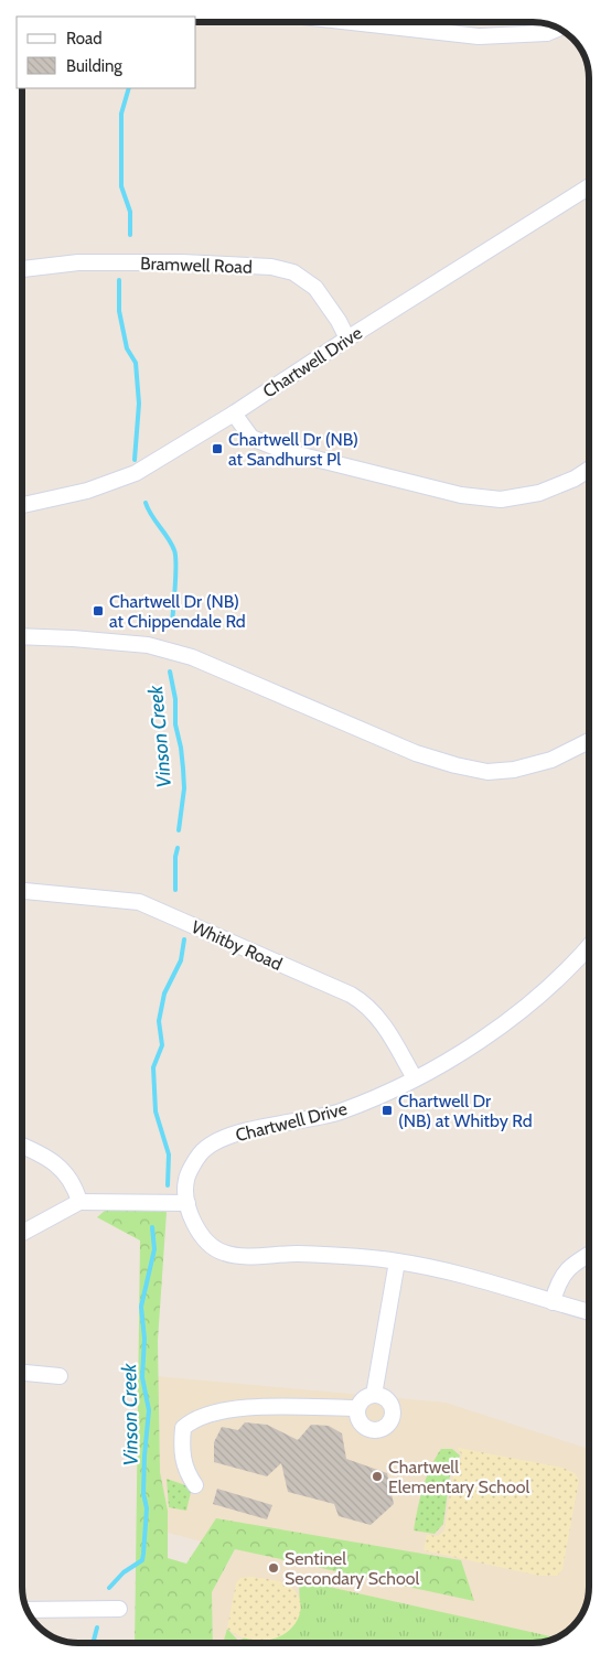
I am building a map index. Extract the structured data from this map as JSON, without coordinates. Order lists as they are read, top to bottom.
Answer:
{
  "streets": {
    "street": ["Bramwell Road", "Chartwell Drive", "Whitby Road"]
  },
  "crossings": [
    ["Bramwell Road", "Chartwell Drive"],
    ["Chartwell Drive", "Whitby Road"]
  ],
  "water": ["Vinson Creek"],
  "places": {
    "transit": ["Chartwell Dr (NB) at Sandhurst Pl", "Chartwell Dr (NB) at Chippendale Rd", "Chartwell Dr (NB) at Whitby Rd"],
    "other": ["Chartwell Elementary School", "Sentinel Secondary School"]
  },
  "legend": ["Road", "Building"]
}
